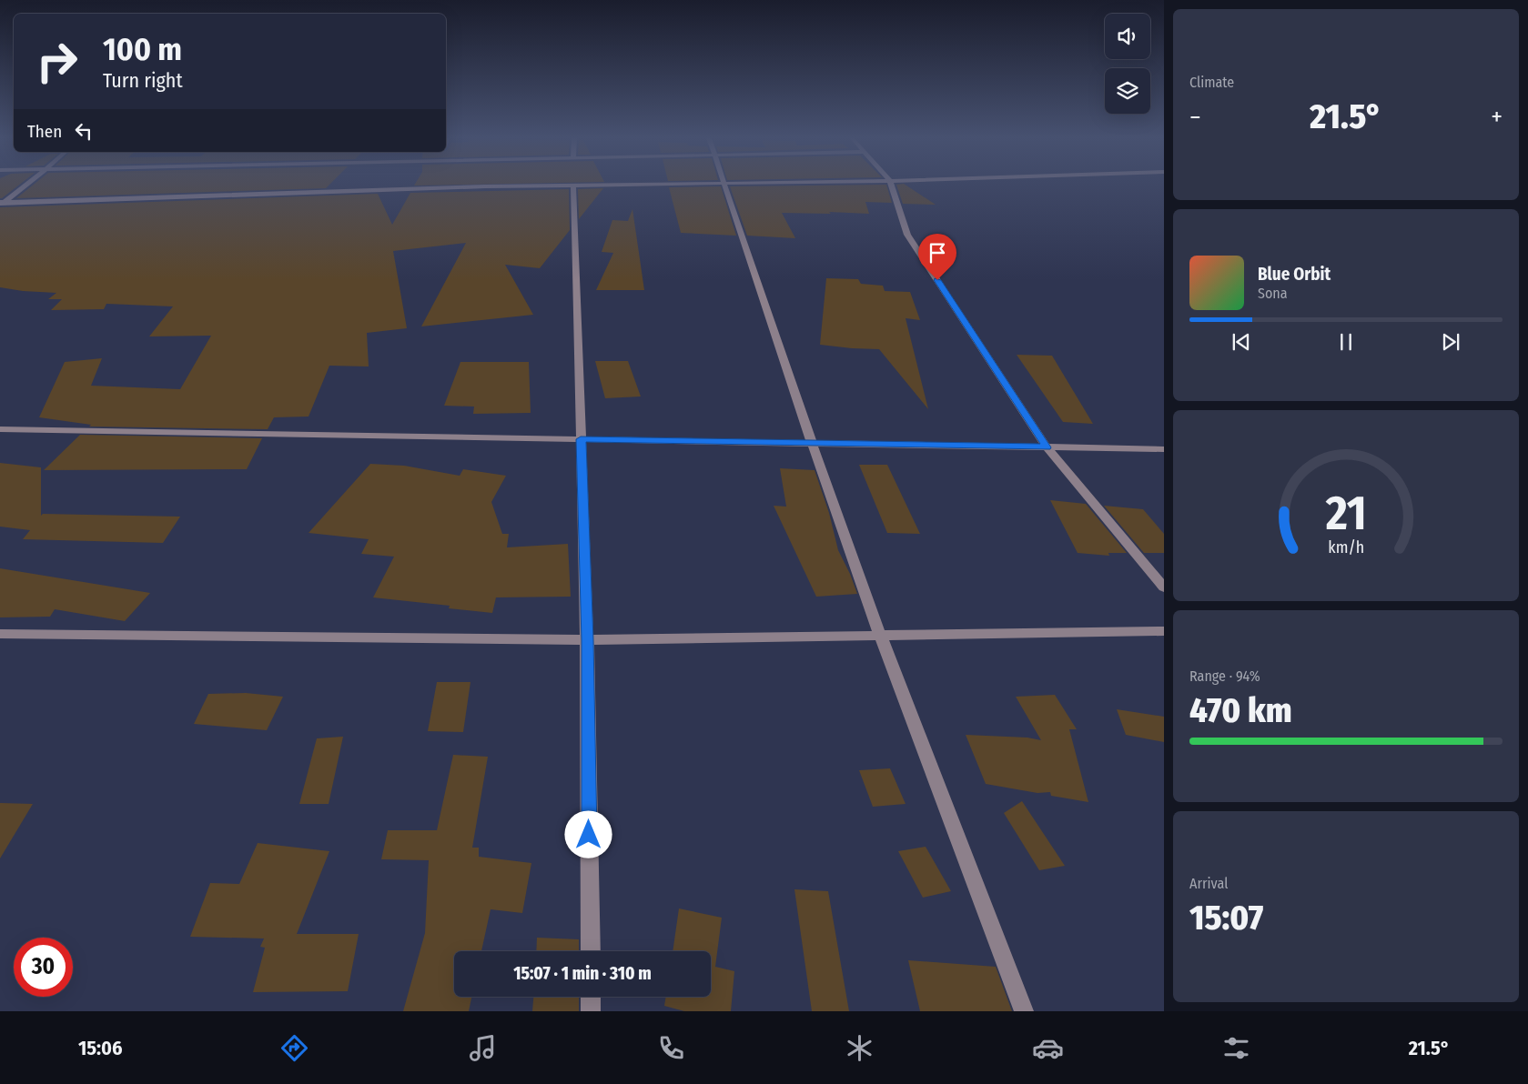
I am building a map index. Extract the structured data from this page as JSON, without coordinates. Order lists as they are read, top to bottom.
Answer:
{
  "page": {
    "tile": [
      "Climate",
      ["Range · 94%", "470 km"],
      ["Arrival", "15:07"]
    ],
    "turn": ["100 m", "Turn right"],
    "heat": ["−", "21.5°", "+"],
    "then": "Then",
    "song": ["Blue Orbit", "Sona"],
    "limit": "30",
    "trip": "15:07 · 1 min · 310 m",
    "tabs": ["15:06", "21.5°"],
    "gauge": ["21", "km/h"]
  }
}
